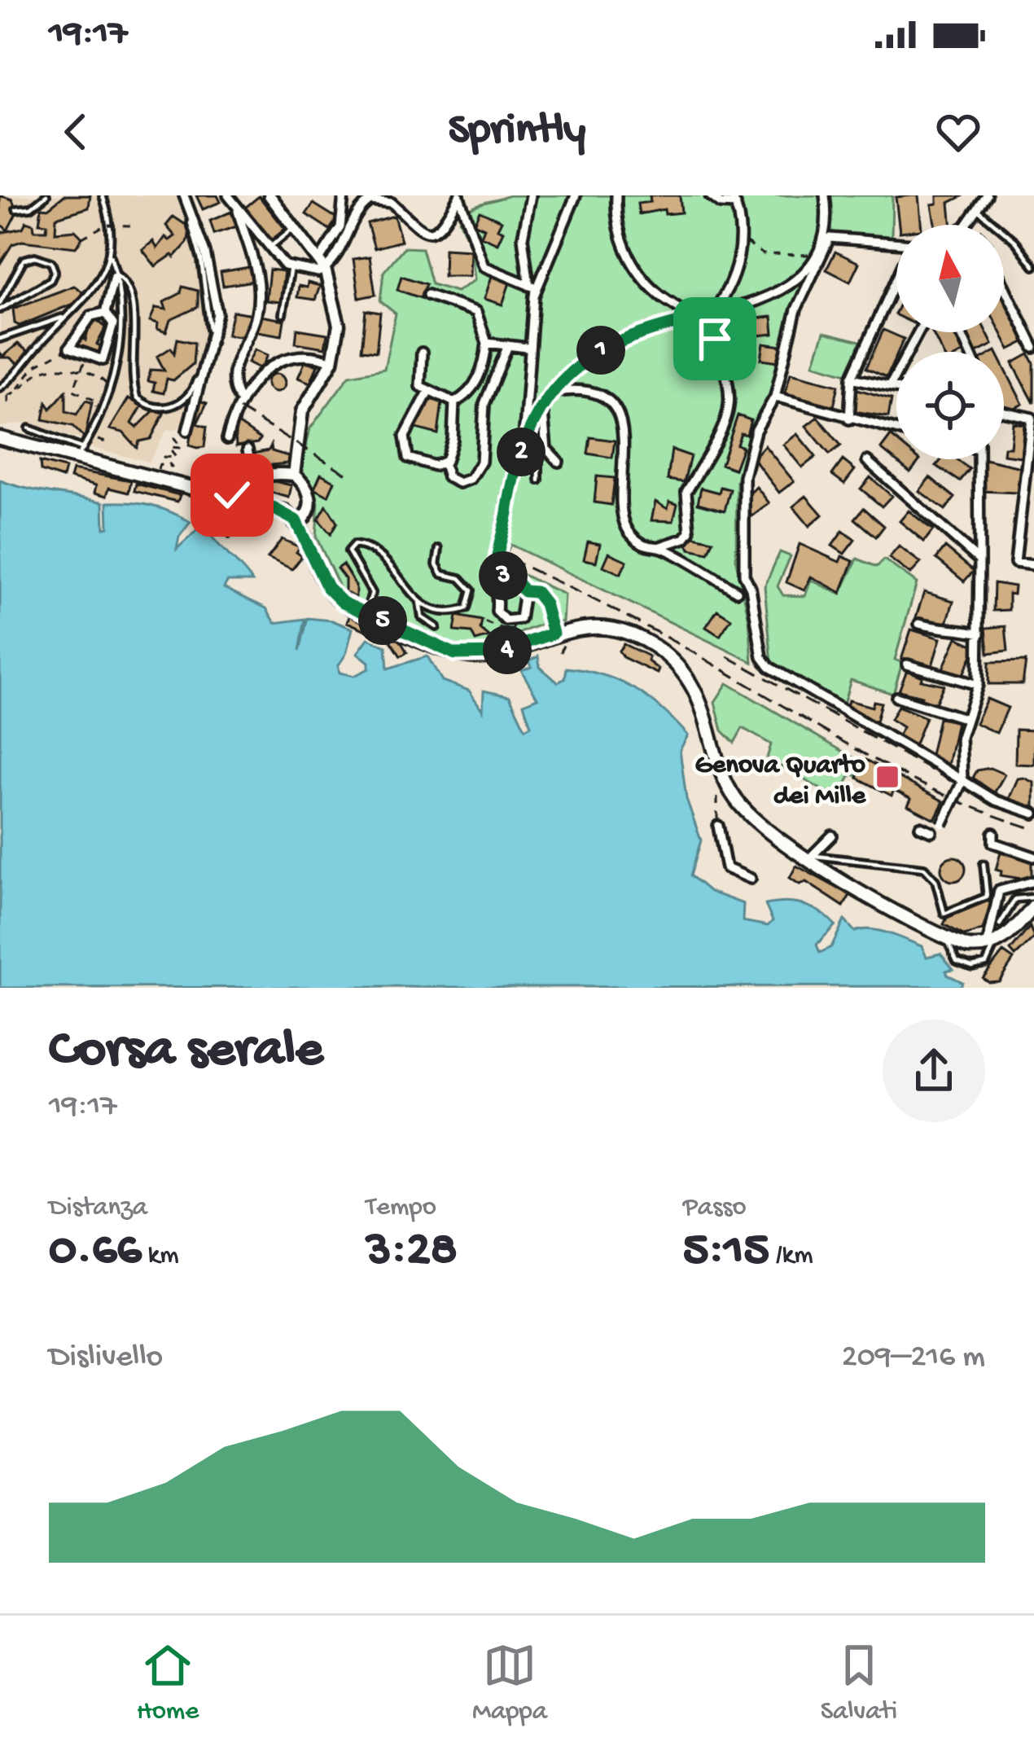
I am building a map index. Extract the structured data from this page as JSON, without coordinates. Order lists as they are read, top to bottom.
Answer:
{
  "places": {
    "transit": ["Genova Quarto dei Mille"]
  },
  "north": "top",
  "page": {
    "status": "19:17",
    "header": "Sprintly",
    "pins": [
      "1",
      "2",
      "3",
      "5",
      "4"
    ],
    "heading": ["Corsa serale", "19:17"],
    "stats": [
      ["Distanza", "0.66 km"],
      ["Tempo", "3:28"],
      ["Passo", "5:15 /km"]
    ],
    "chart": ["Dislivello", "209–216 m"],
    "tabs": ["Home", "Mappa", "Salvati"]
  }
}
